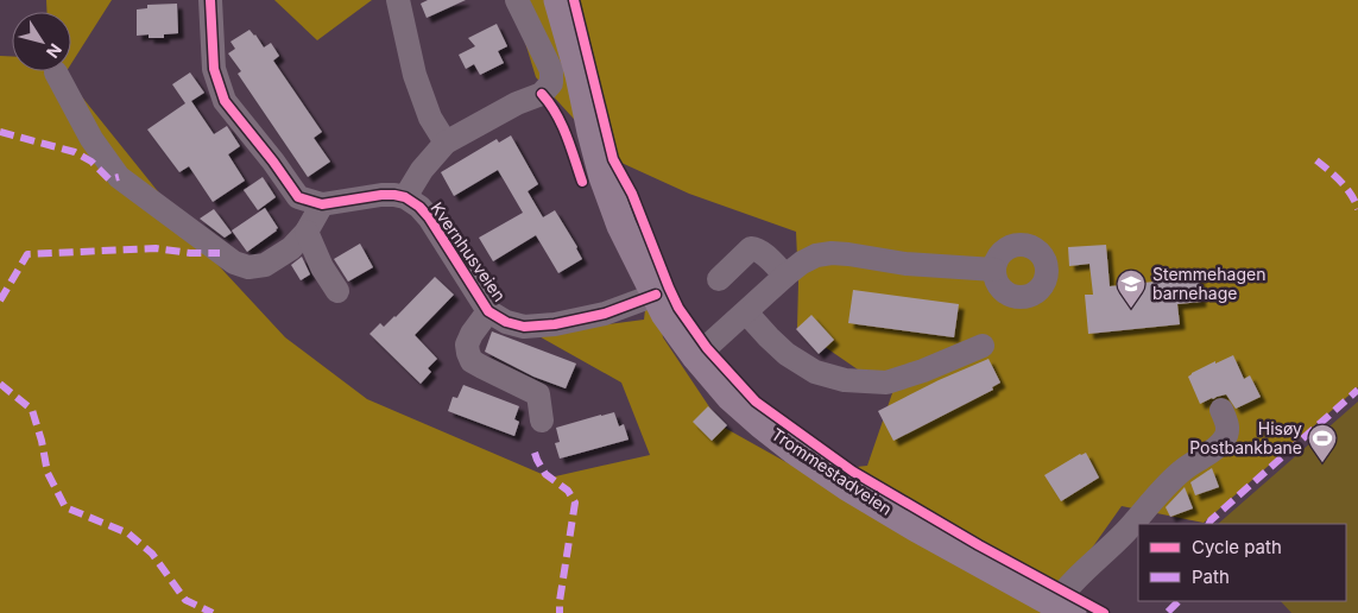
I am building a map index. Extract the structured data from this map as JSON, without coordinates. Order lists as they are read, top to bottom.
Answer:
{
  "streets": {
    "main road": ["Trommestadveien"],
    "street": ["Kvernhusveien"]
  },
  "crossings": [
    ["Kvernhusveien", "Trommestadveien"]
  ],
  "places": {
    "school or university": ["Stemmehagen barnehage"],
    "sports": ["Hisøy Postbankbane"]
  },
  "legend": ["Cycle path", "Path"],
  "north": "bottom right"
}
